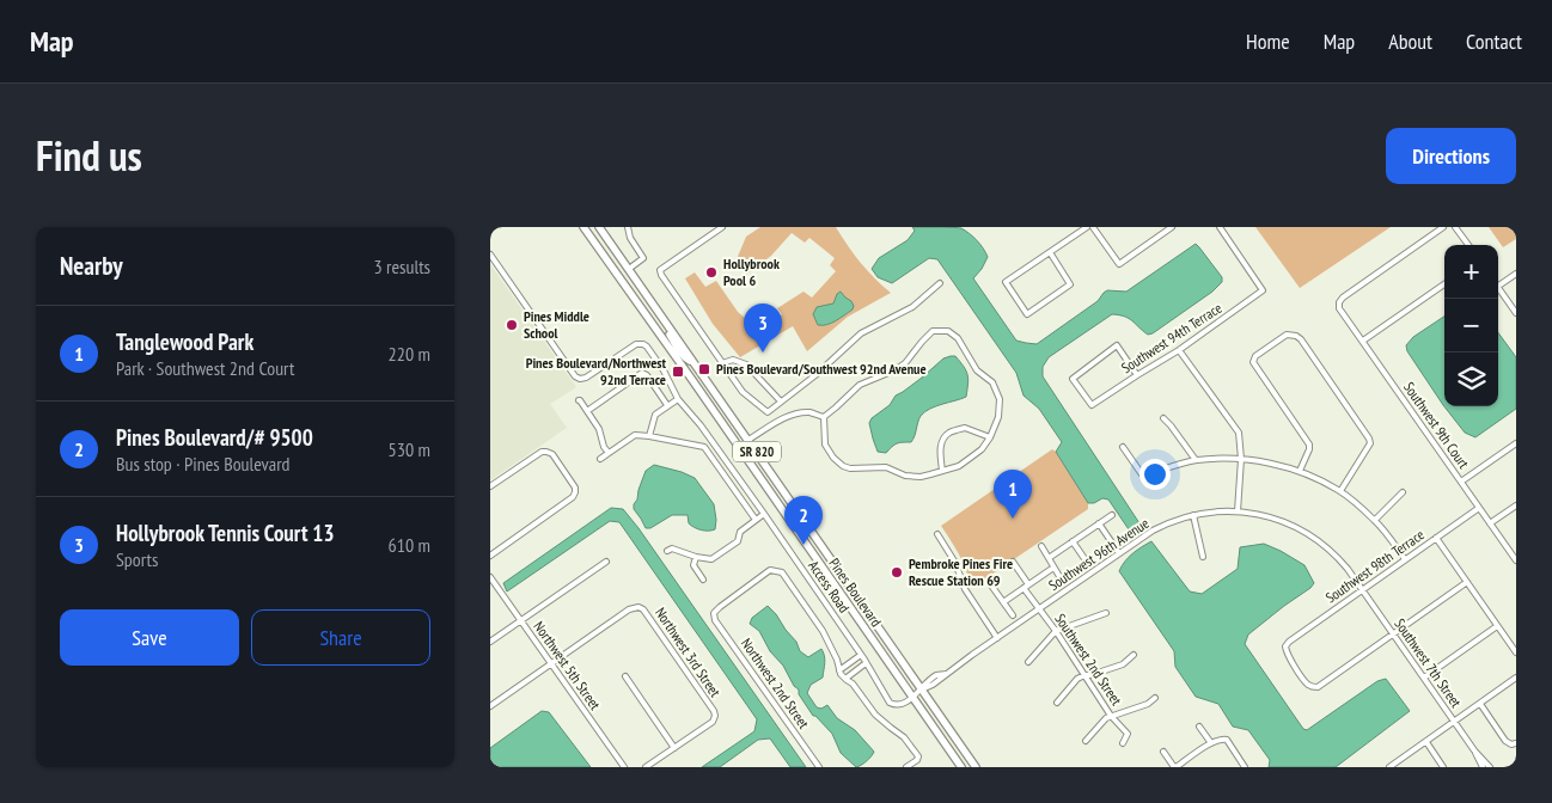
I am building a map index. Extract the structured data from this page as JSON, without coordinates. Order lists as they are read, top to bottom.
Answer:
{
  "streets": {
    "highway": ["SR 820", "Pines Boulevard"],
    "street": [
      "Southwest 94th Terrace",
      "Southwest 9th Court",
      "Southwest 96th Avenue",
      "Southwest 98th Terrace",
      "Access Road",
      "Northwest 3rd Street",
      "Southwest 2nd Street",
      "Southwest 7th Street",
      "Northwest 5th Street",
      "Northwest 2nd Street"
    ]
  },
  "crossings": [
    ["Southwest 9th Court", "Southwest 98th Terrace"],
    ["Southwest 96th Avenue", "Southwest 98th Terrace"],
    ["Southwest 96th Avenue", "Access Road"],
    ["Southwest 96th Avenue", "Pines Boulevard"],
    ["Southwest 96th Avenue", "Southwest 2nd Street"],
    ["Southwest 96th Avenue", "Southwest 7th Street"],
    ["Southwest 98th Terrace", "Southwest 7th Street"],
    ["Northwest 3rd Street", "Northwest 5th Street"]
  ],
  "places": {
    "other": ["Hollybrook Pool 6", "Pines Middle School", "Pembroke Pines Fire Rescue Station 69"],
    "transit": ["Pines Boulevard/Southwest 92nd Avenue", "Pines Boulevard/Northwest 92nd Terrace"]
  },
  "page": {
    "header": "Map",
    "nav": [
      "Home",
      "Map",
      "About",
      "Contact"
    ],
    "title": "Find us",
    "buttons": [
      "Directions",
      ["Save", "Share"]
    ],
    "heading": ["Nearby", "3 results"],
    "map_buttons": ["+", "−"],
    "pins": ["3", "1", "2"],
    "list": [
      {
        "mark": "1",
        "name": "Tanglewood Park",
        "note": "Park · Southwest 2nd Court",
        "value": "220 m"
      },
      {
        "mark": "2",
        "name": "Pines Boulevard/# 9500",
        "note": "Bus stop · Pines Boulevard",
        "value": "530 m"
      },
      {
        "mark": "3",
        "name": "Hollybrook Tennis Court 13",
        "note": "Sports",
        "value": "610 m"
      }
    ]
  }
}
